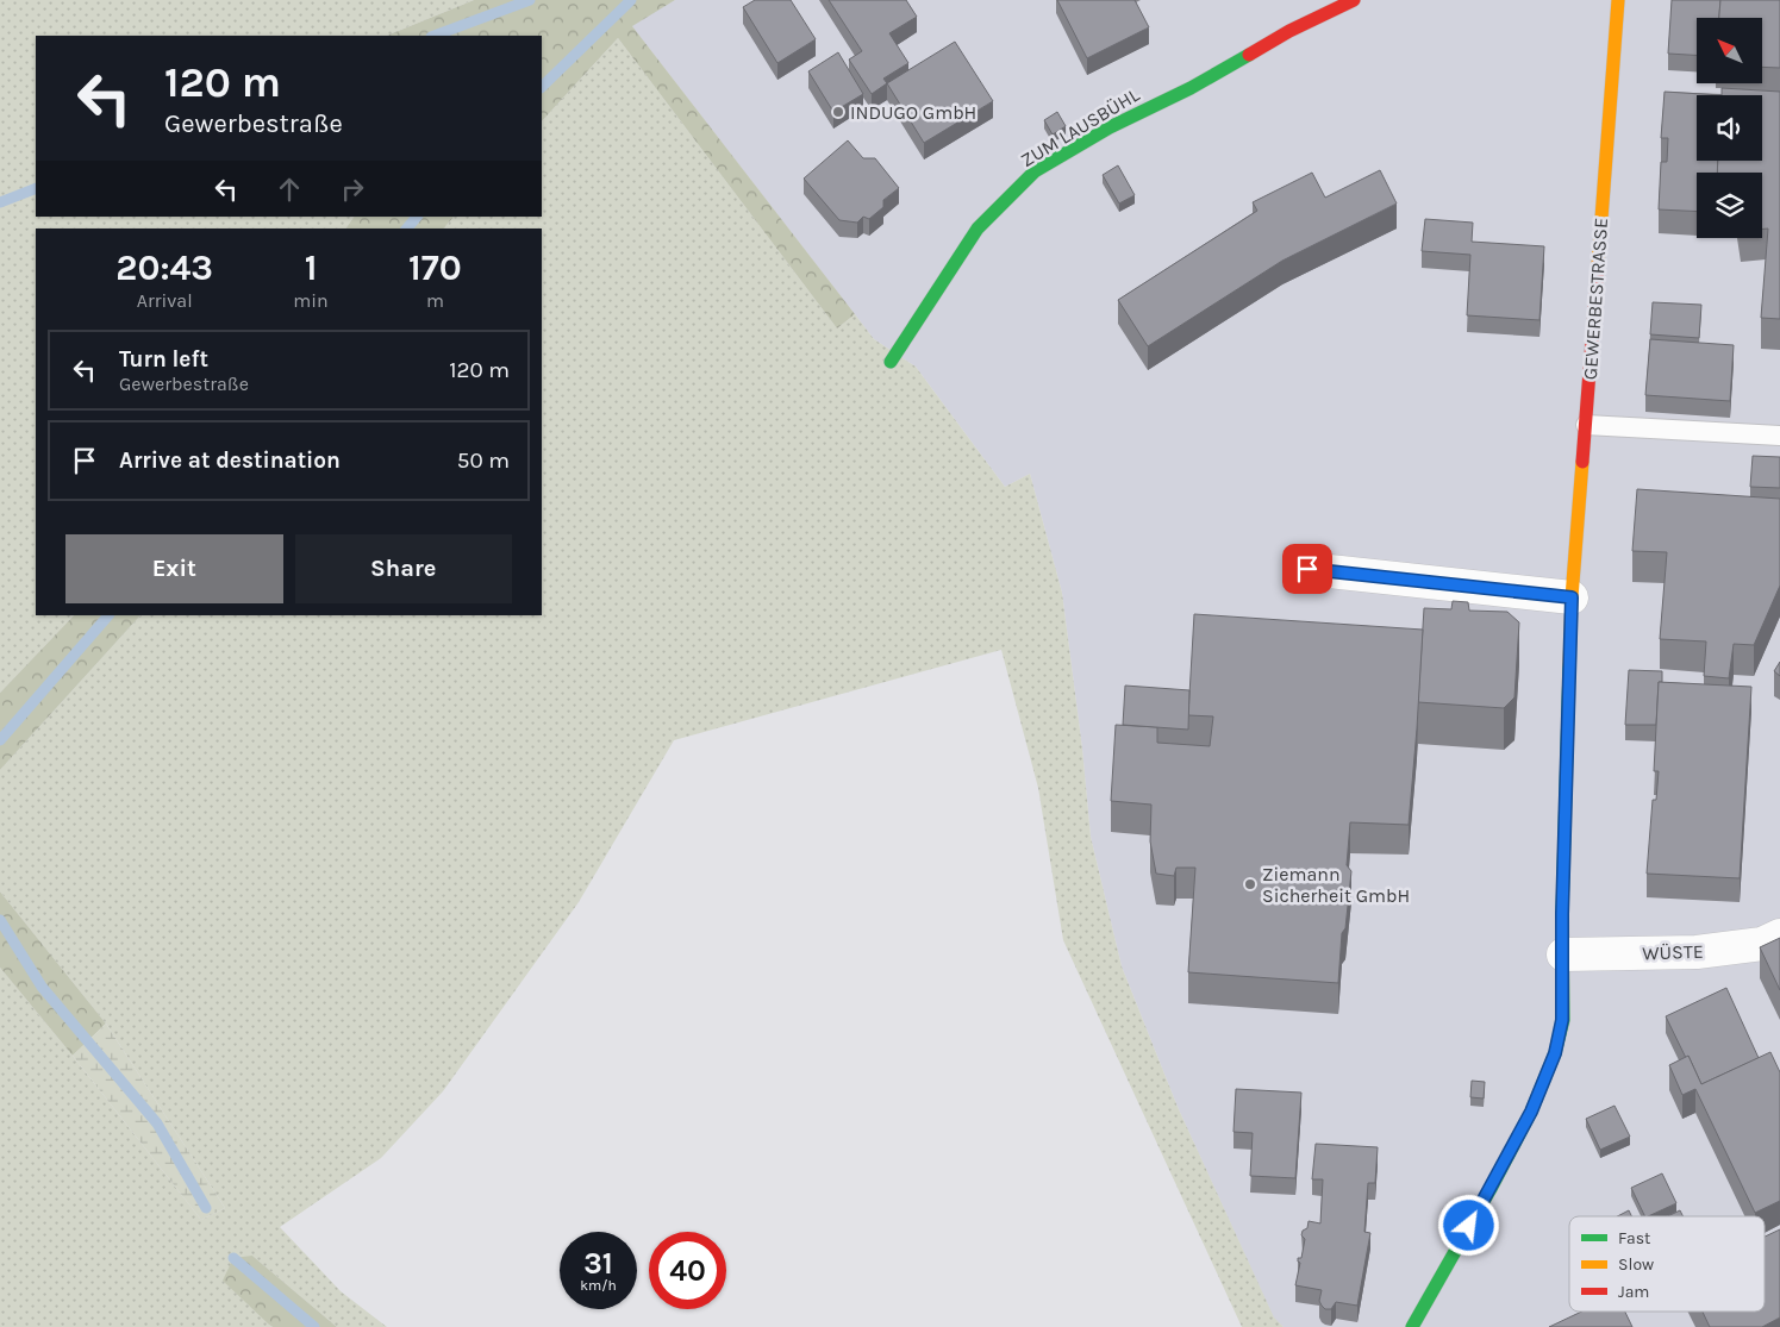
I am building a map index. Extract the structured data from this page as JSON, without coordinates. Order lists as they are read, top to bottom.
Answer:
{
  "streets": {
    "street": ["ZUM LAUSBÜHL", "GEWERBESTRASSE", "WÜSTE"]
  },
  "crossings": [
    ["GEWERBESTRASSE", "WÜSTE"]
  ],
  "places": ["INDUGO GmbH", "Ziemann Sicherheit GmbH"],
  "legend": ["Fast", "Slow", "Jam"],
  "north": "top left",
  "page": {
    "turn": ["120 m", "Gewerbestraße"],
    "eta": [
      "20:43",
      "Arrival",
      "1",
      "min",
      "170",
      "m"
    ],
    "list": [
      {
        "name": "Turn left",
        "note": "Gewerbestraße",
        "value": "120 m"
      },
      {
        "name": "Arrive at destination",
        "value": "50 m"
      }
    ],
    "buttons": ["Exit", "Share"],
    "speed": "31 km/h",
    "limit": "40"
  }
}
